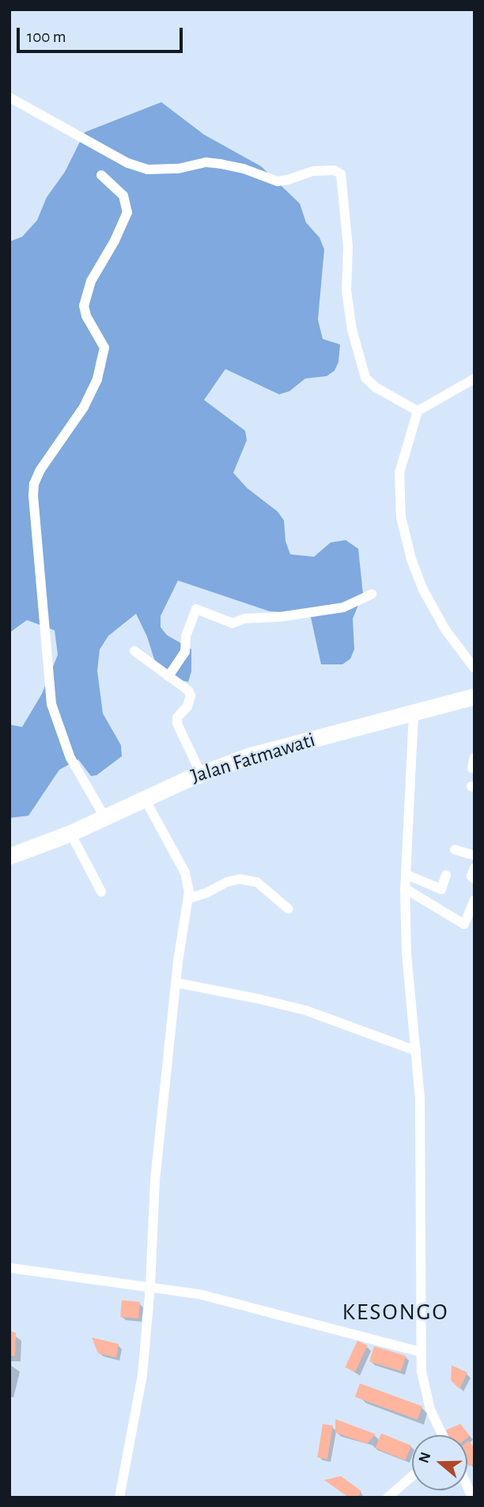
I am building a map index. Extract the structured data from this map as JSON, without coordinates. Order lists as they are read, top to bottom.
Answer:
{
  "streets": {
    "highway": ["Jalan Fatmawati"]
  },
  "districts": ["KESONGO"],
  "scale_bar": "100 m",
  "north": "left"
}
